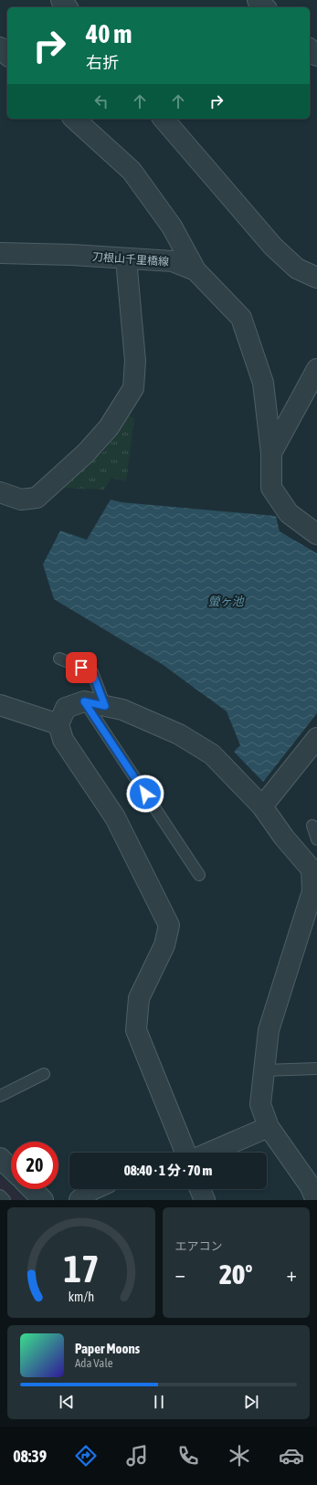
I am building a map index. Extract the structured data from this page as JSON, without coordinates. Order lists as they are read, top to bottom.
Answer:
{
  "streets": {
    "street": ["刀根山千里橋線"]
  },
  "water": ["螢ヶ池"],
  "page": {
    "turn": ["40 m", "右折"],
    "limit": "20",
    "trip": "08:40 · 1 分 · 70 m",
    "tile": "エアコン",
    "heat": ["−", "20°", "+"],
    "song": ["Paper Moons", "Ada Vale"],
    "tabs": "08:39",
    "gauge": ["17", "km/h"]
  }
}
